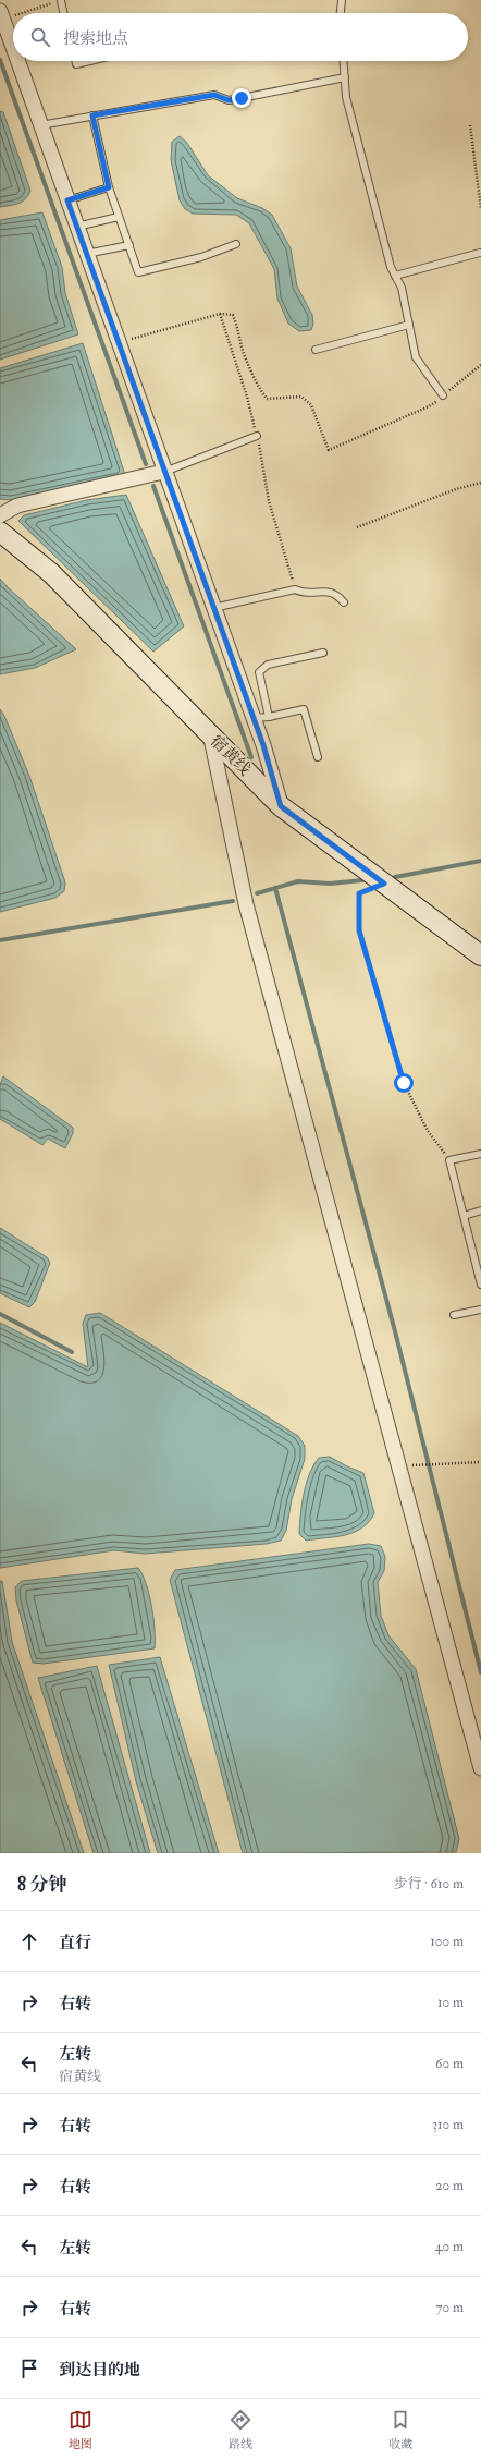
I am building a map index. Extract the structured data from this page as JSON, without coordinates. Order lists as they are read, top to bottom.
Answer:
{
  "streets": {
    "main road": ["宿黄线"]
  },
  "page": {
    "search": "搜索地点",
    "heading": ["8 分钟", "步行 · 610 m"],
    "list": [
      ["直行", "100 m"],
      ["右转", "10 m"],
      ["左转", "宿黄线", "60 m"],
      ["右转", "310 m"],
      ["右转", "20 m"],
      ["左转", "40 m"],
      ["右转", "70 m"],
      "到达目的地"
    ],
    "nav": ["地图", "路线", "收藏"]
  }
}
